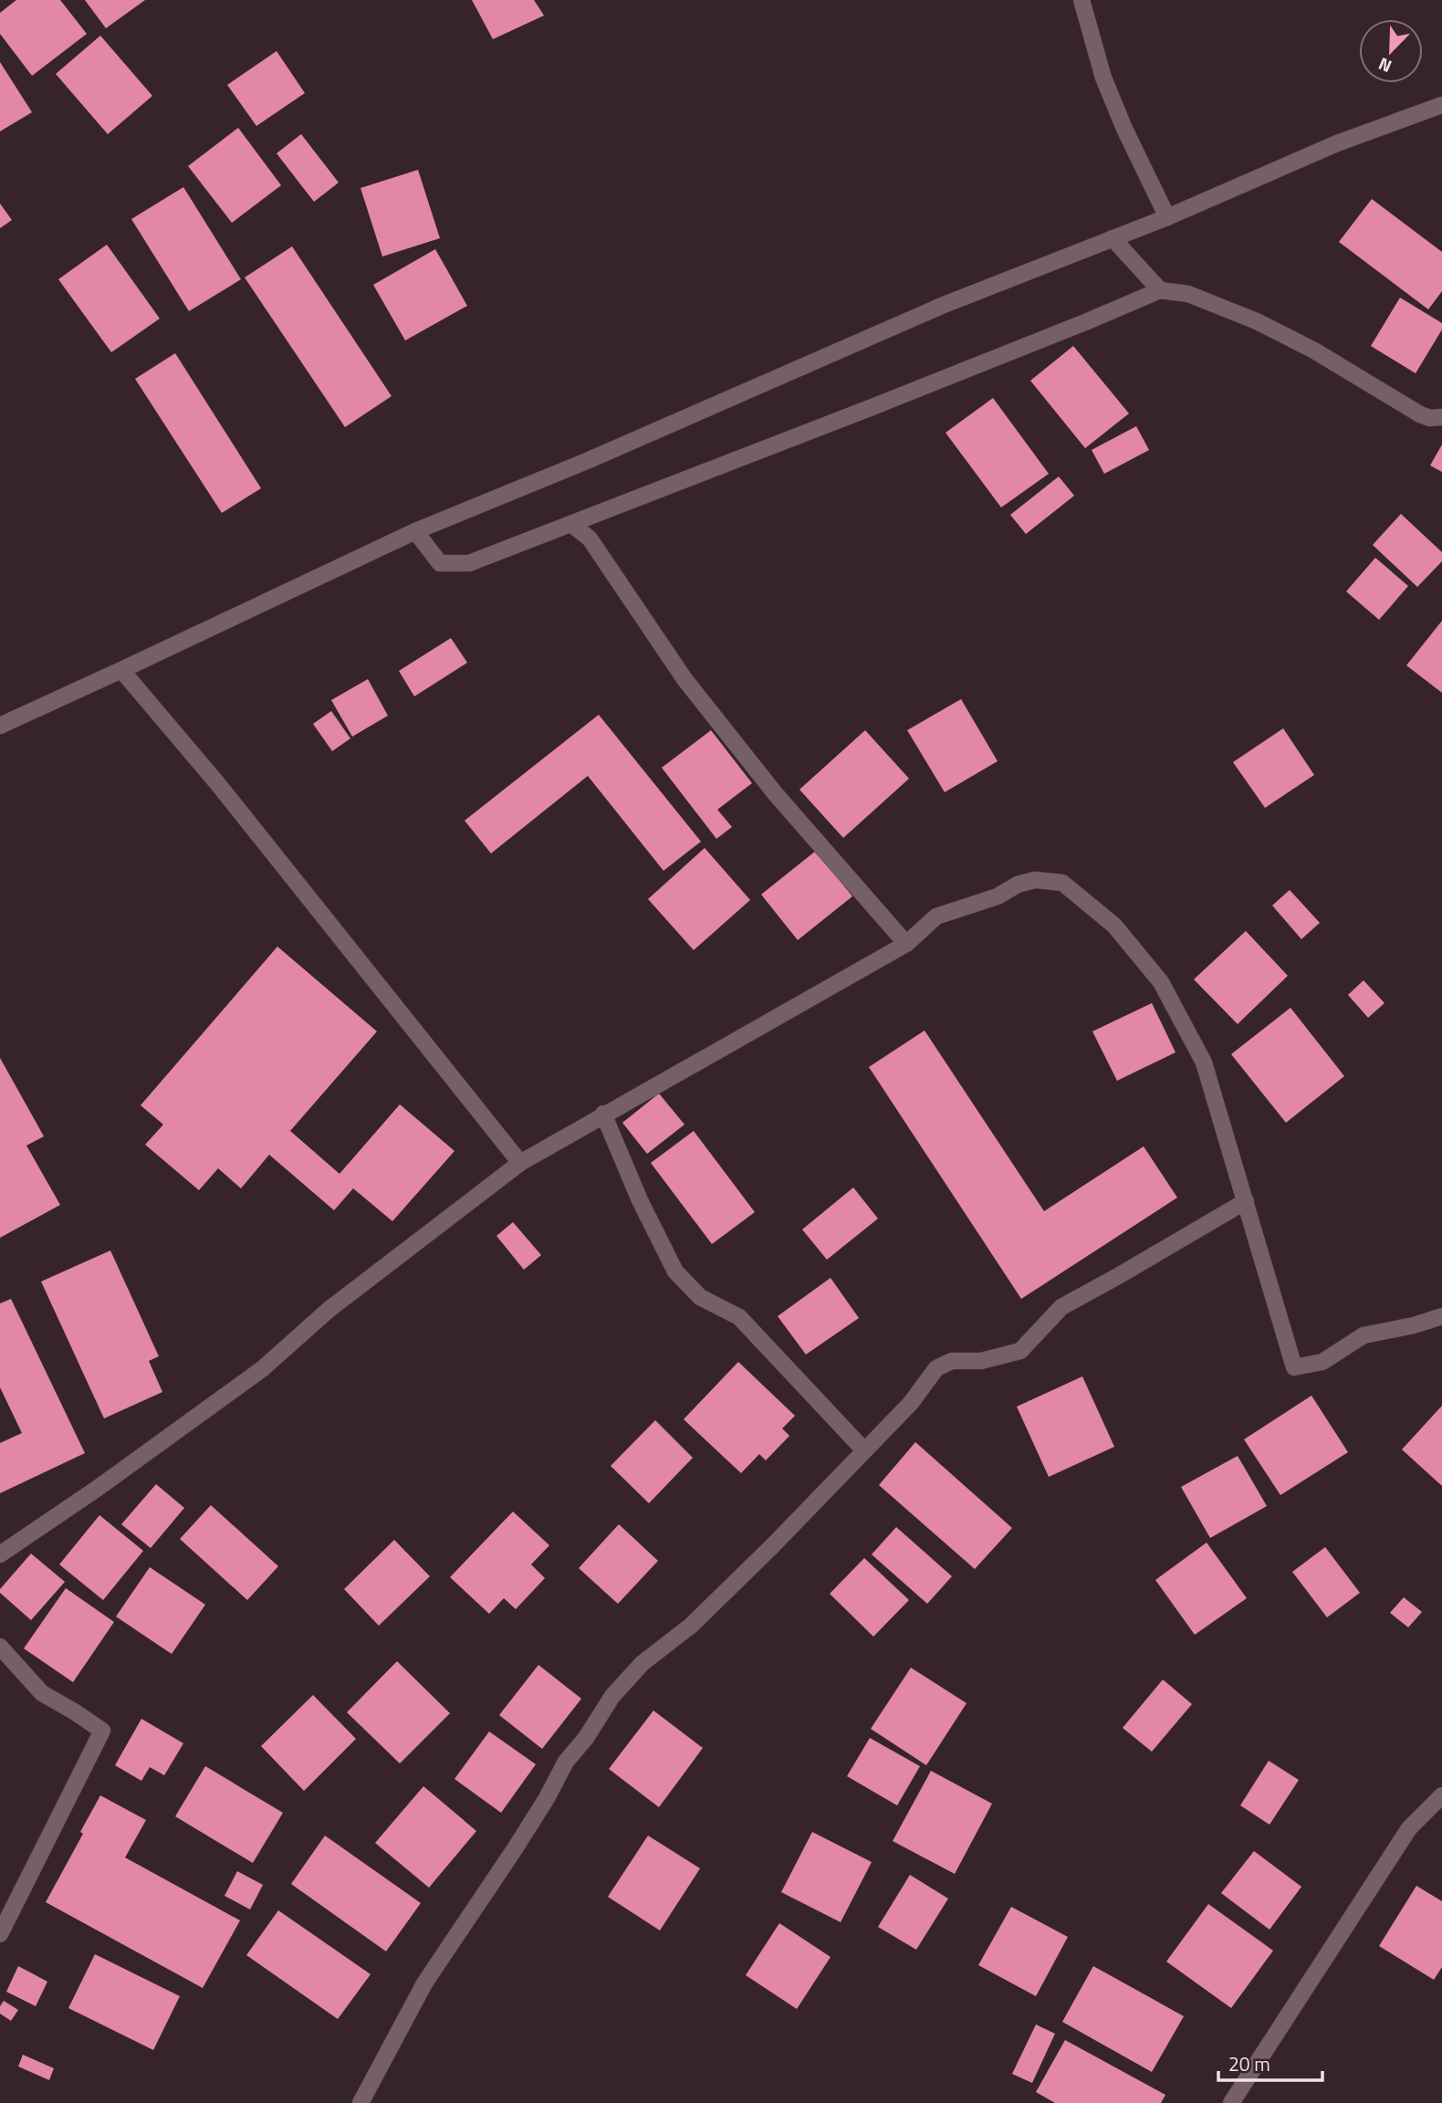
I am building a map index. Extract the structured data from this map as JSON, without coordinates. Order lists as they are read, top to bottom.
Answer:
{
  "scale_bar": "20 m",
  "north": "bottom left"
}
